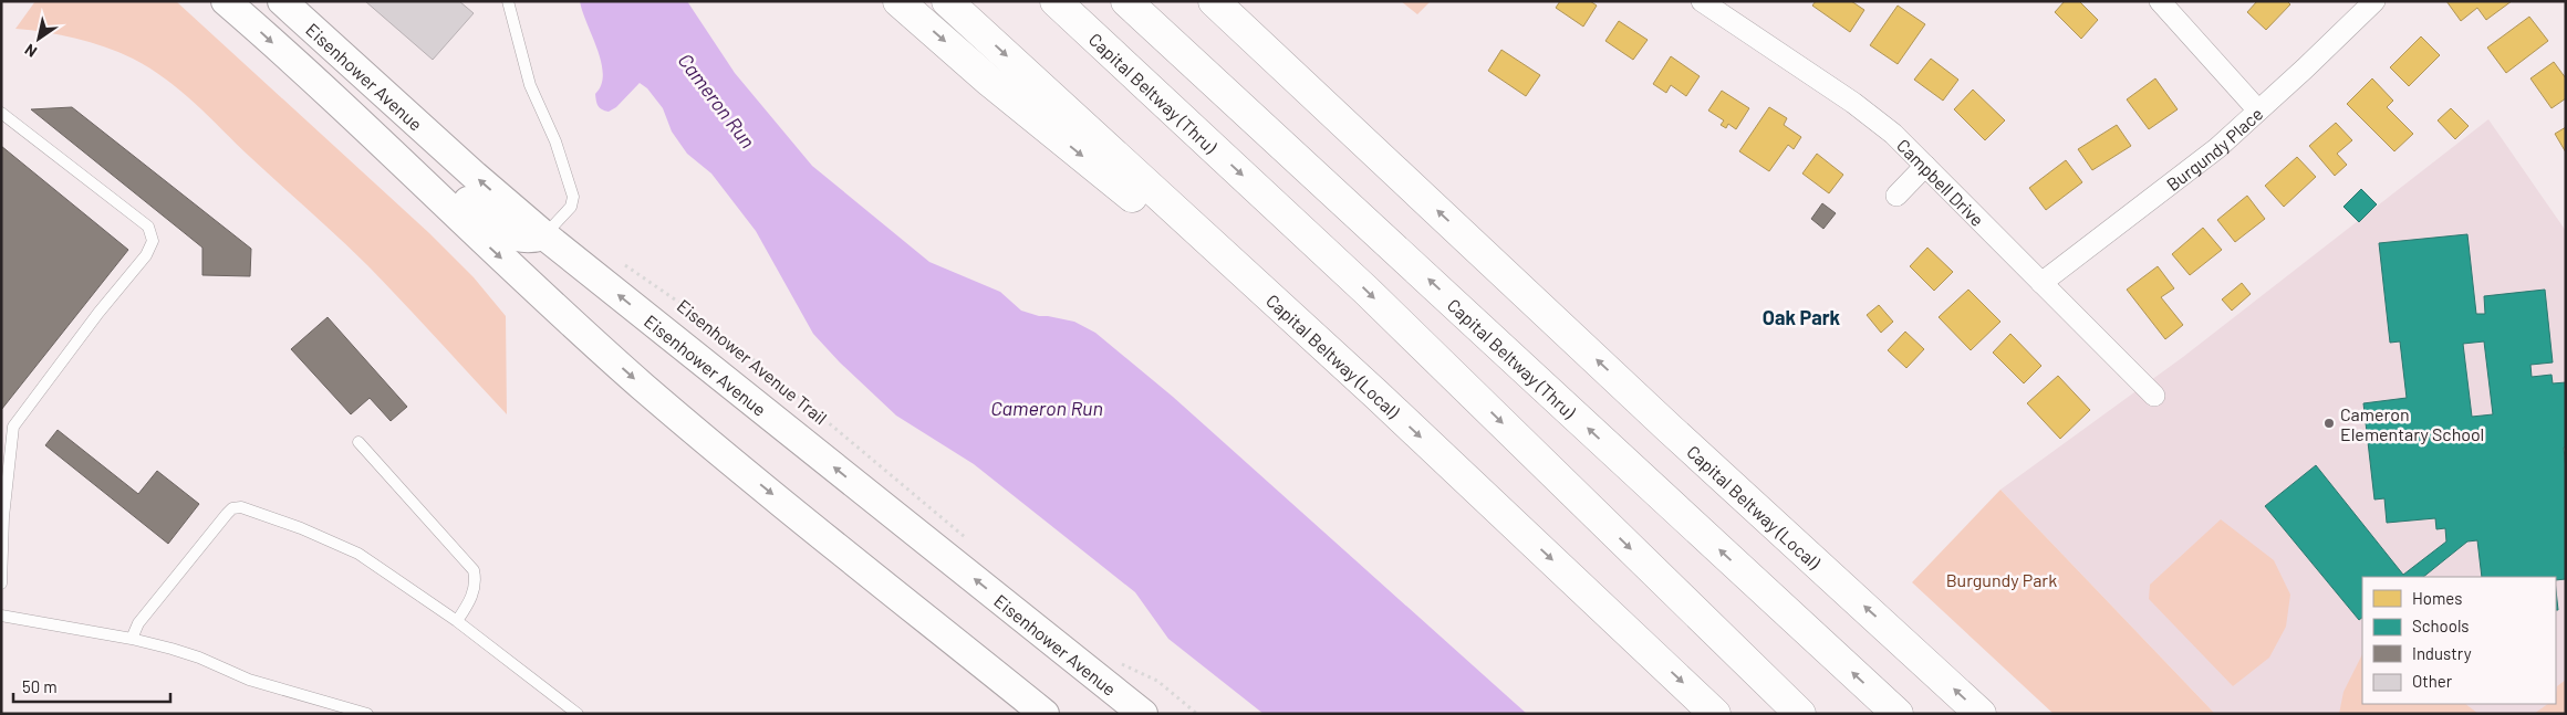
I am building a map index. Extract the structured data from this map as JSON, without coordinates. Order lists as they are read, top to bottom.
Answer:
{
  "streets": {
    "highway": ["Capital Beltway (Thru)", "Capital Beltway (Local)"],
    "main road": ["Eisenhower Avenue"],
    "street": ["Burgundy Place", "Campbell Drive"],
    "path": ["Eisenhower Avenue Trail"]
  },
  "crossings": [
    ["Burgundy Place", "Campbell Drive"]
  ],
  "districts": ["Oak Park"],
  "water": ["Cameron Run"],
  "parks": ["Burgundy Park"],
  "places": ["Cameron Elementary School"],
  "legend": [
    "Homes",
    "Schools",
    "Industry",
    "Other"
  ],
  "scale_bar": "50 m",
  "north": "bottom left"
}
